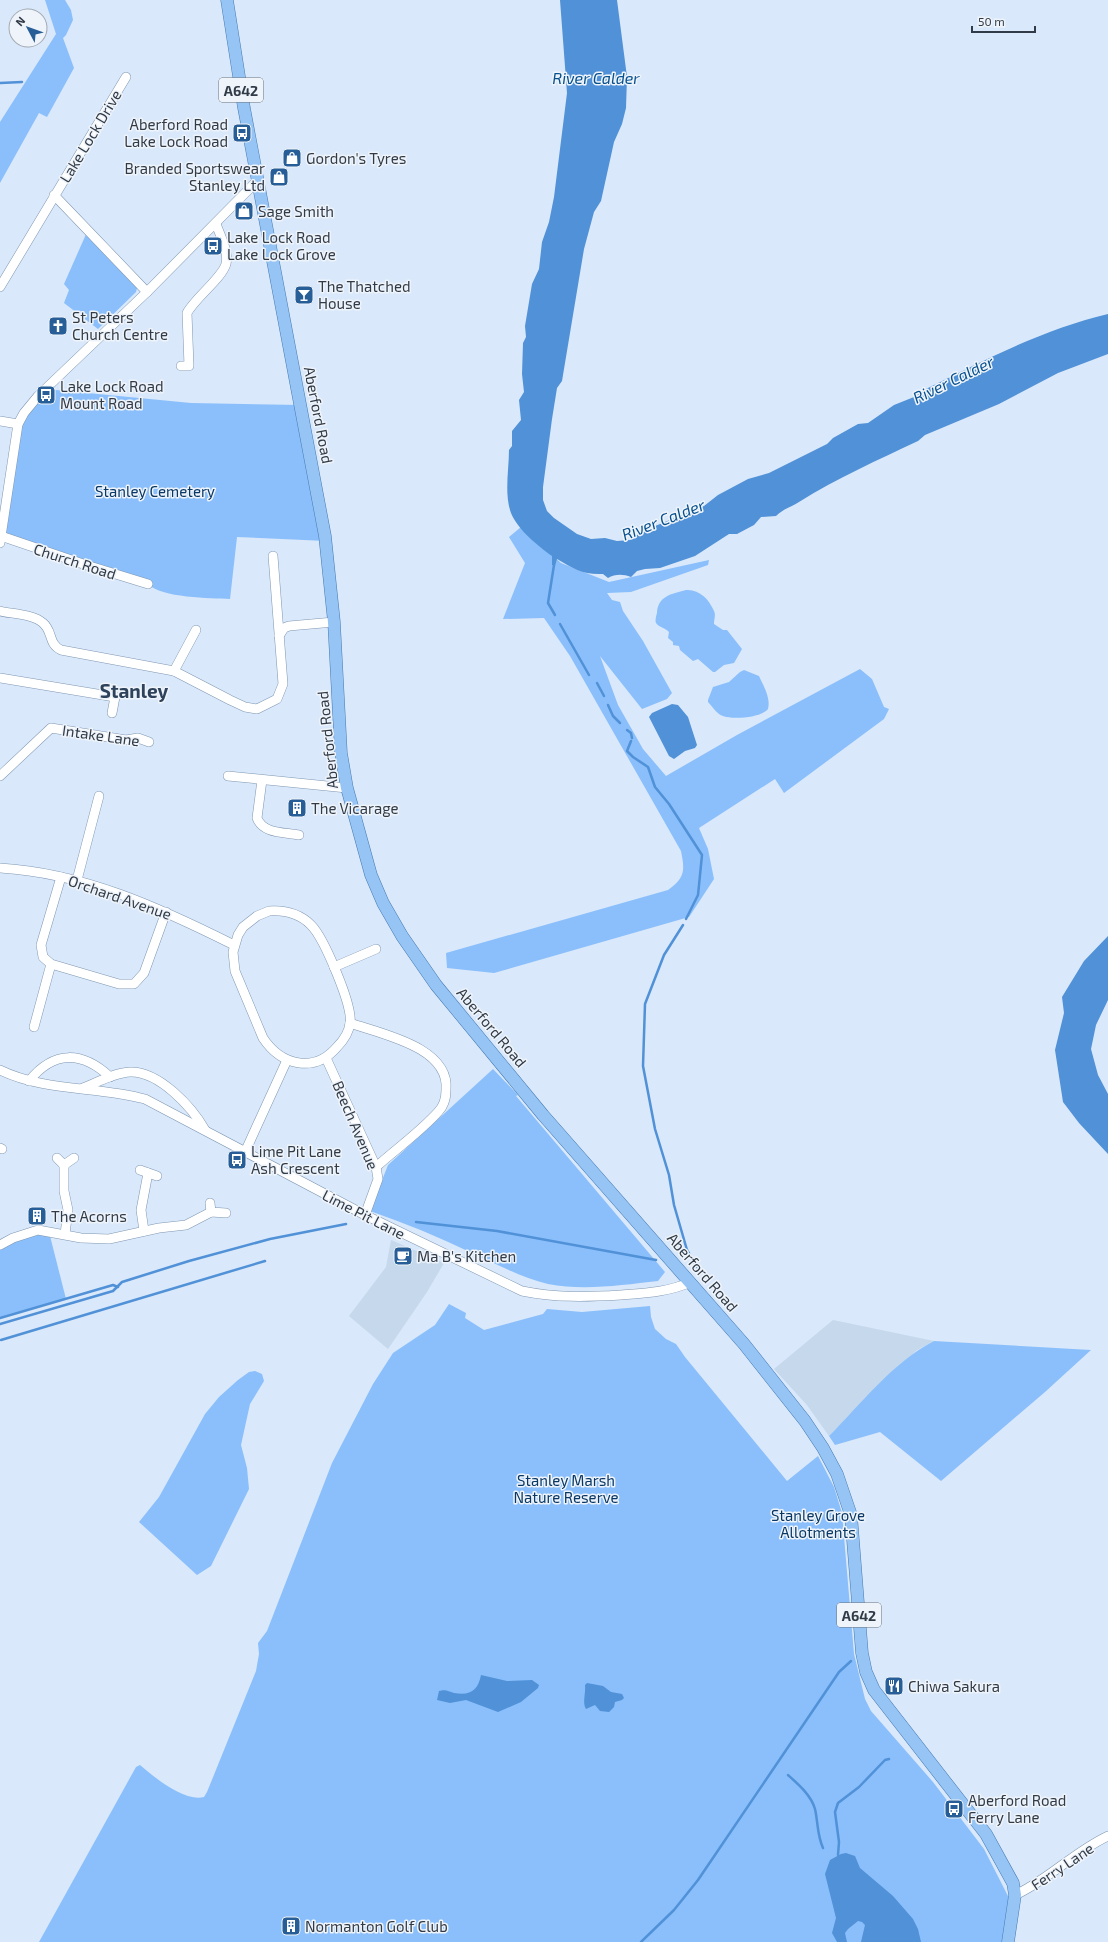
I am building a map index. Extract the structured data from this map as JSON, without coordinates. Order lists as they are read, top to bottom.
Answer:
{
  "streets": {
    "main road": ["A642", "Aberford Road"],
    "street": [
      "Lake Lock Drive",
      "Church Road",
      "Intake Lane",
      "Orchard Avenue",
      "Beech Avenue",
      "Lime Pit Lane",
      "Ferry Lane"
    ]
  },
  "crossings": [
    ["Aberford Road", "Lime Pit Lane"],
    ["Aberford Road", "Ferry Lane"],
    ["Orchard Avenue", "Beech Avenue"],
    ["Beech Avenue", "Lime Pit Lane"]
  ],
  "districts": ["Stanley"],
  "water": ["River Calder"],
  "parks": ["Stanley Cemetery", "Stanley Marsh Nature Reserve", "Stanley Grove Allotments"],
  "places": {
    "bus stop": [
      "Aberford Road Lake Lock Road",
      "Lake Lock Road Lake Lock Grove",
      "Lake Lock Road Mount Road",
      "Lime Pit Lane Ash Crescent",
      "Aberford Road Ferry Lane"
    ],
    "shop": ["Gordon's Tyres", "Branded Sportswear Stanley Ltd", "Sage Smith"],
    "bar": ["The Thatched House"],
    "church": ["St Peters Church Centre"],
    "building": ["The Vicarage", "The Acorns", "Normanton Golf Club"],
    "cafe": ["Ma B's Kitchen"],
    "restaurant": ["Chiwa Sakura"]
  },
  "scale_bar": "50 m",
  "north": "top left"
}
